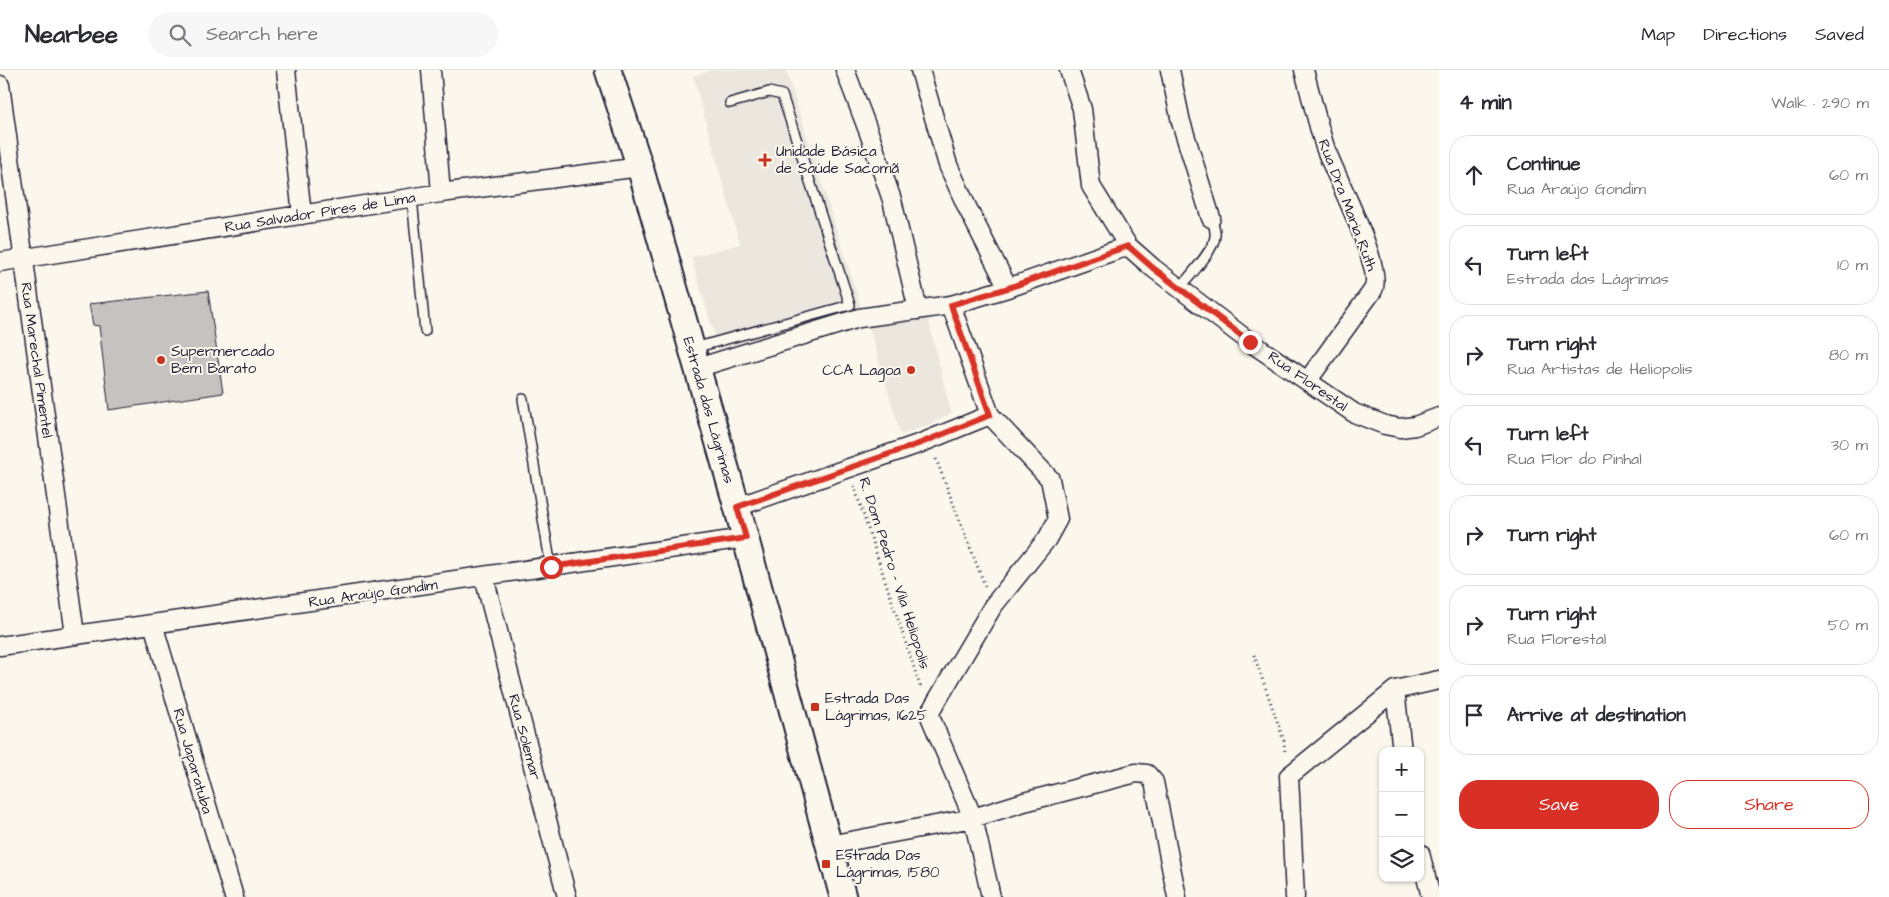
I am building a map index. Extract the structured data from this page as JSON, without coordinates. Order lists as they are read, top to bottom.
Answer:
{
  "streets": {
    "main road": ["Estrada das Lágrimas"],
    "street": [
      "Rua Dra Maria Ruth",
      "Rua Salvador Pires de Lima",
      "Rua Marechal Pimentel",
      "Rua Florestal",
      "Rua Araújo Gondim",
      "Rua Solemar",
      "Rua Japaratuba"
    ],
    "path": ["R. Dom Pedro - Vila Heliopolis"]
  },
  "crossings": [
    ["Rua Dra Maria Ruth", "Rua Florestal"],
    ["Rua Salvador Pires de Lima", "Rua Marechal Pimentel"],
    ["Rua Salvador Pires de Lima", "Estrada das Lágrimas"],
    ["Rua Marechal Pimentel", "Rua Araújo Gondim"],
    ["Estrada das Lágrimas", "Rua Araújo Gondim"],
    ["Rua Araújo Gondim", "Rua Solemar"],
    ["Rua Araújo Gondim", "Rua Japaratuba"]
  ],
  "places": {
    "health": ["Unidade Básica de Saúde Sacomã"],
    "other": ["Supermercado Bem Barato", "CCA Lagoa"],
    "transit": ["Estrada Das Lágrimas, 1625", "Estrada Das Lágrimas, 1580"]
  },
  "page": {
    "header": "Nearbee",
    "search": "Search here",
    "nav": ["Map", "Directions", "Saved"],
    "heading": ["4 min", "Walk · 290 m"],
    "list": [
      ["Continue", "Rua Araújo Gondim", "60 m"],
      ["Turn left", "Estrada das Lágrimas", "10 m"],
      ["Turn right", "Rua Artistas de Heliopolis", "80 m"],
      ["Turn left", "Rua Flor do Pinhal", "30 m"],
      ["Turn right", "60 m"],
      ["Turn right", "Rua Florestal", "50 m"],
      "Arrive at destination"
    ],
    "map_buttons": ["+", "−"],
    "buttons": ["Save", "Share"]
  }
}
